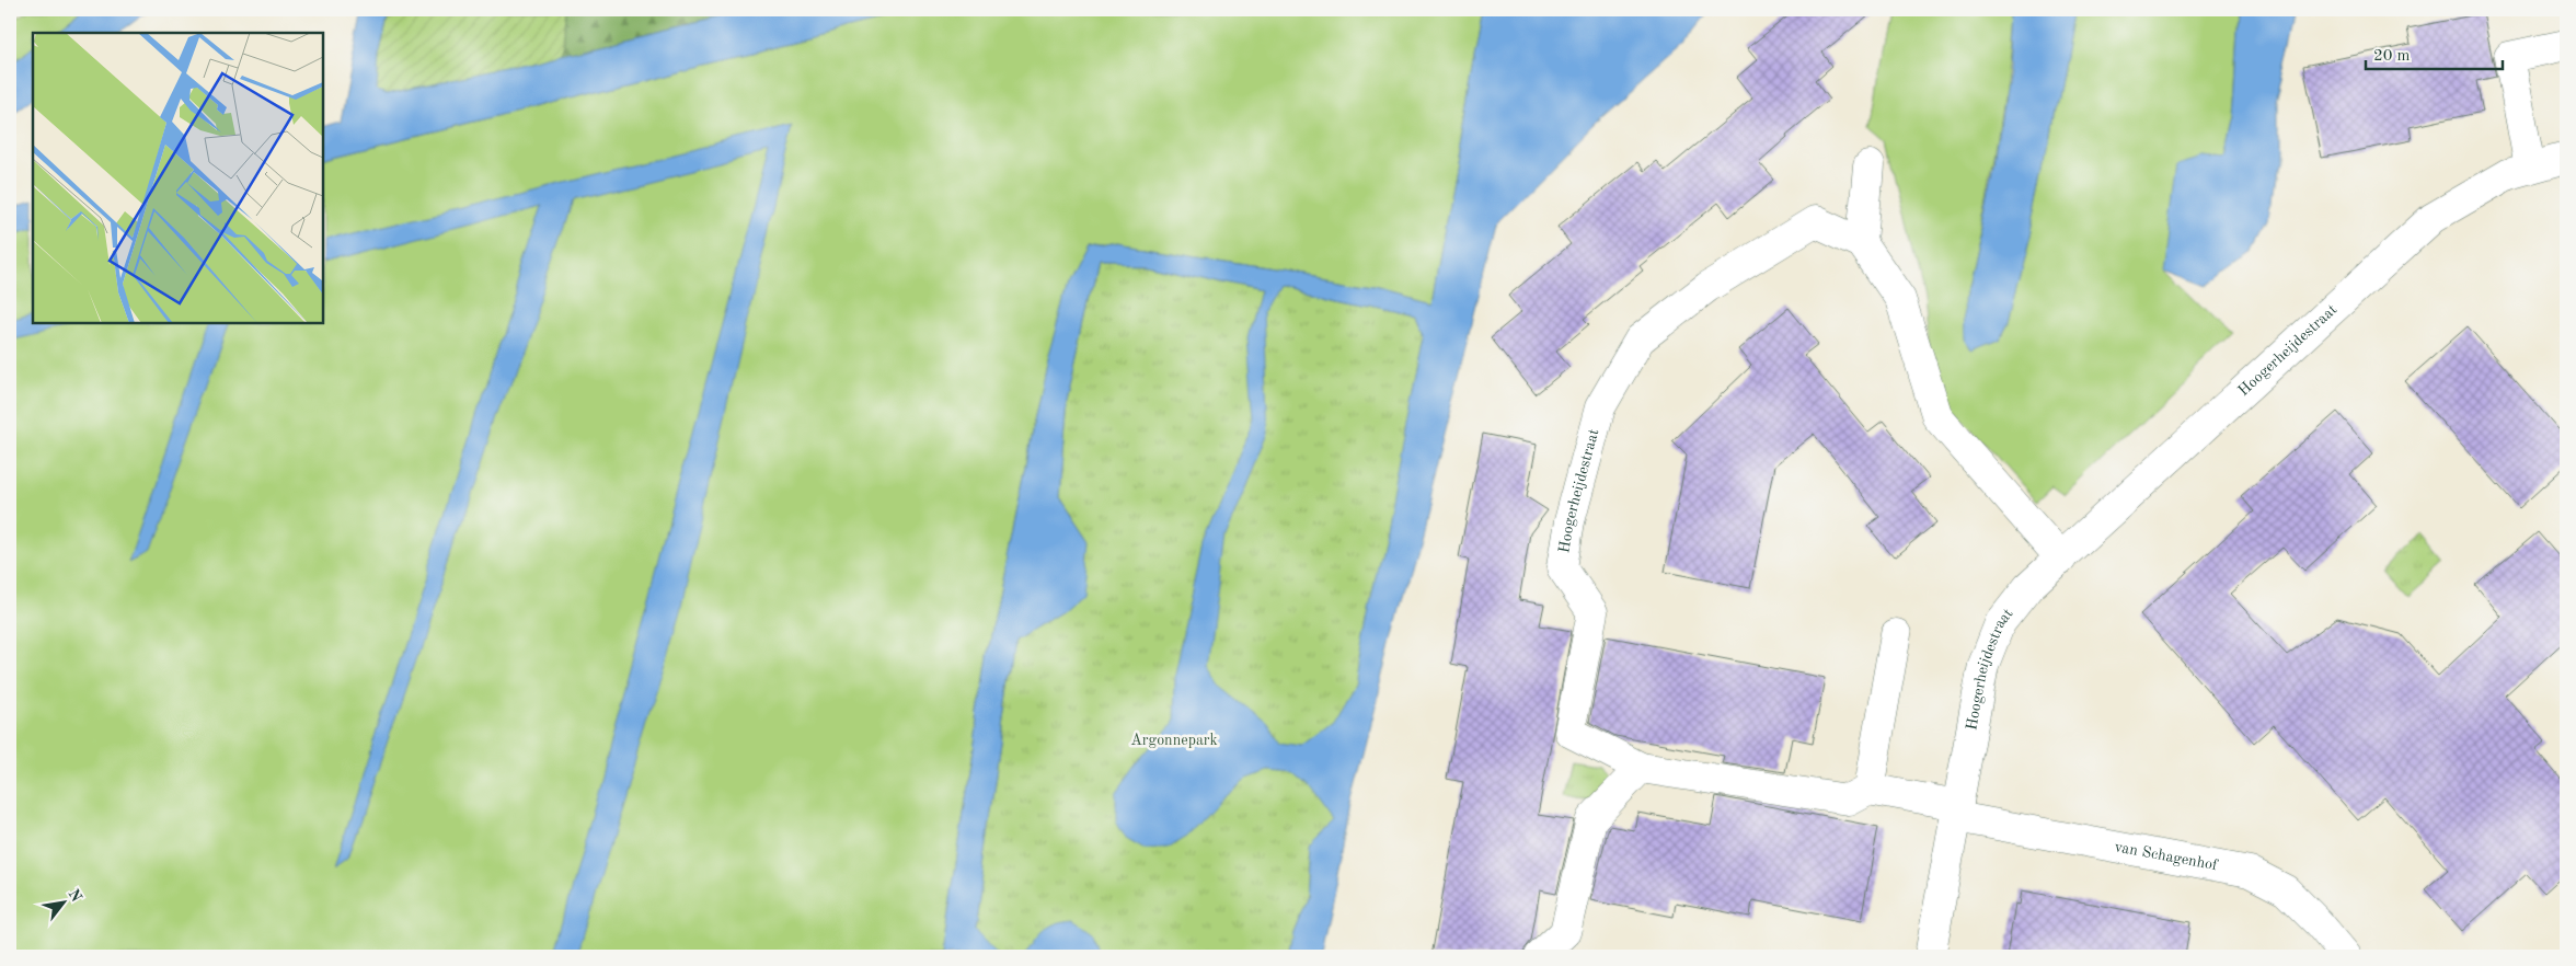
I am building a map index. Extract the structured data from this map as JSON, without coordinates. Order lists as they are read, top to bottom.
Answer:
{
  "streets": {
    "street": ["Hoogerheijdestraat", "van Schagenhof"]
  },
  "crossings": [
    ["Hoogerheijdestraat", "van Schagenhof"]
  ],
  "parks": ["Argonnepark"],
  "scale_bar": "20 m",
  "north": "top right"
}
